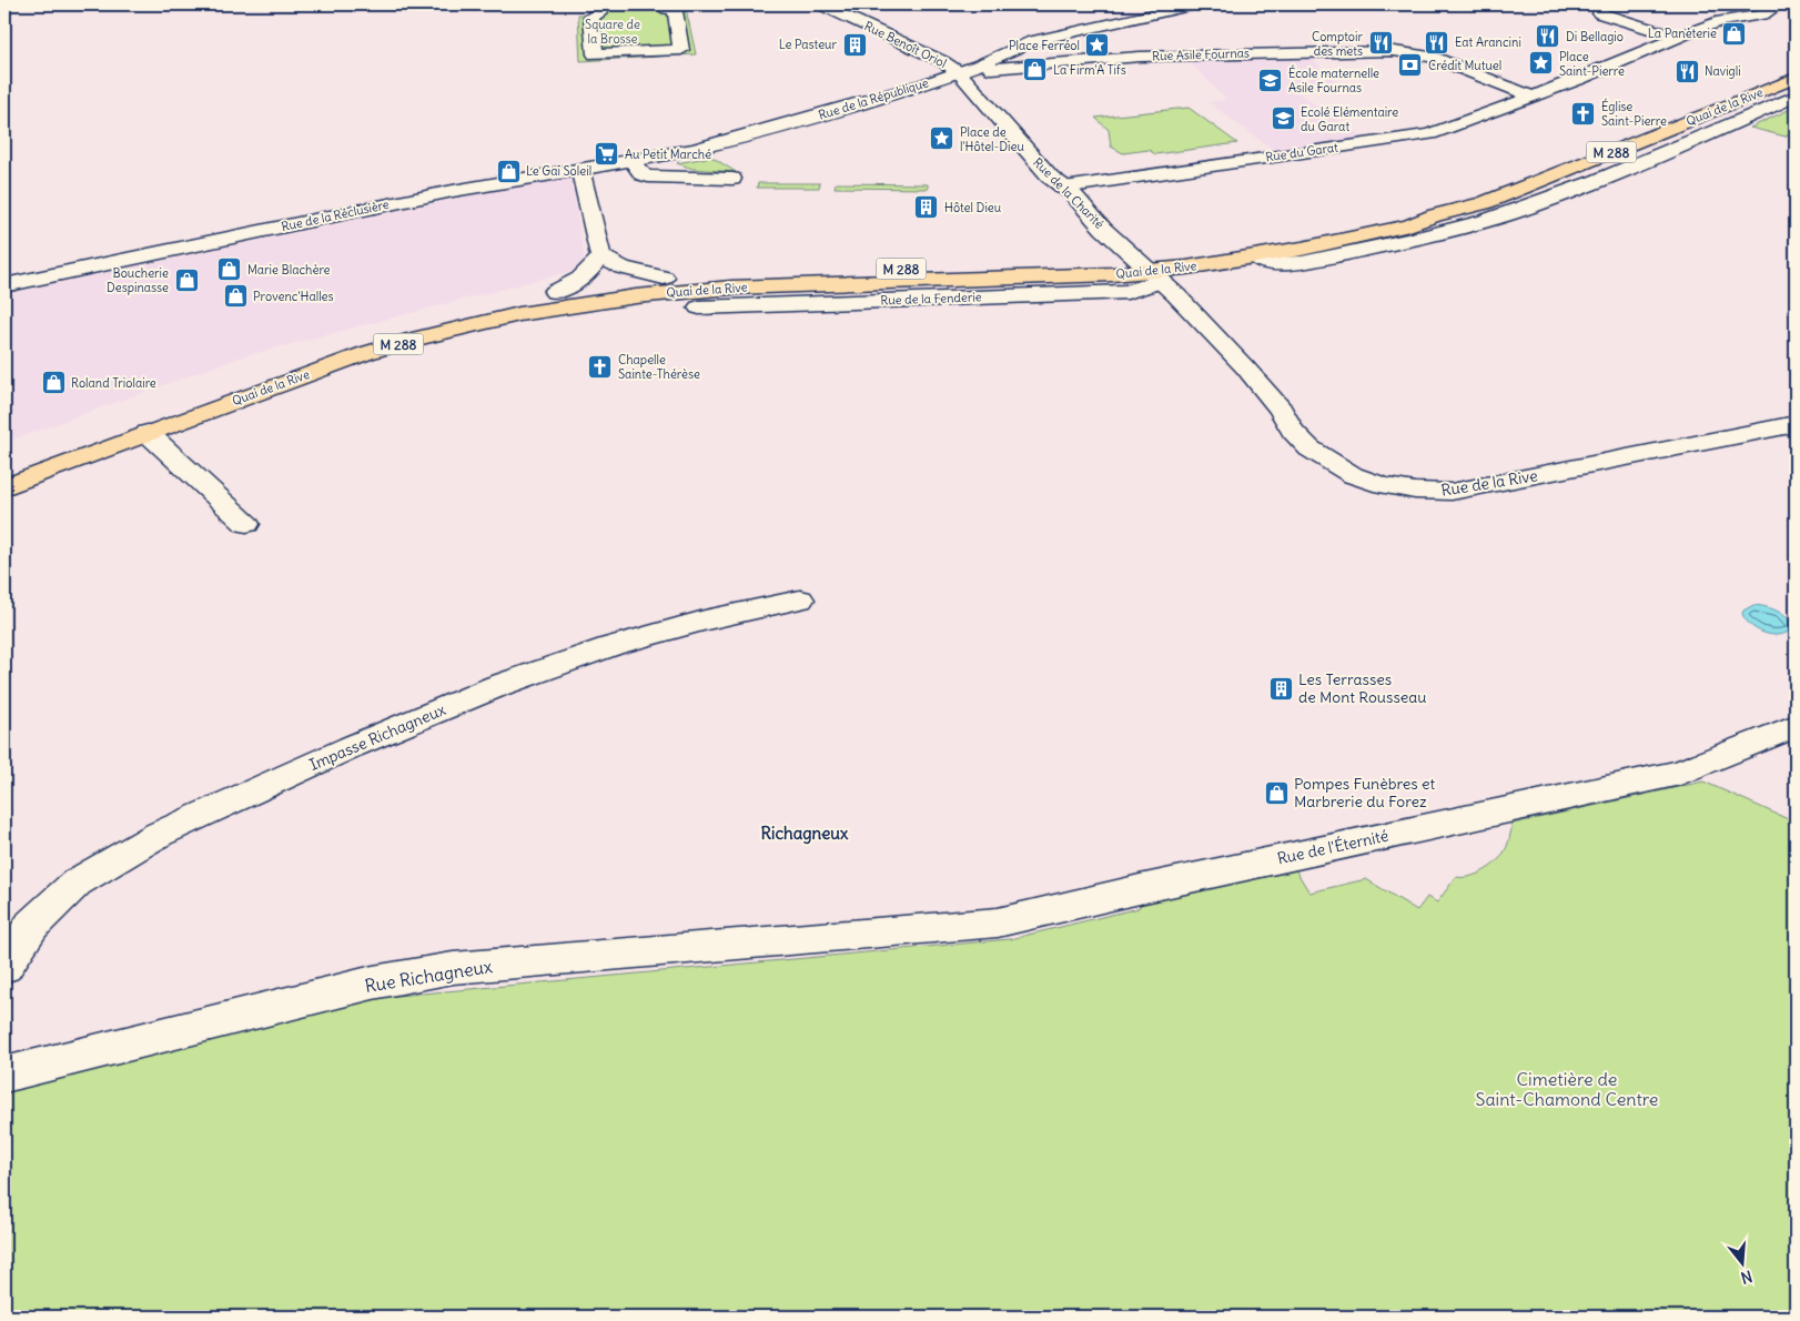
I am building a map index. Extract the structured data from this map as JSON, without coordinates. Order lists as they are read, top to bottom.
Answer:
{
  "streets": {
    "main road": ["Quai de la Rive", "M 288"],
    "street": [
      "Rue Benoît Oriol",
      "Rue Asile Fournas",
      "Rue de la République",
      "Rue du Garat",
      "Rue de la Charité",
      "Rue de la Réclusière",
      "Rue de la Fenderie",
      "Rue de la Rive",
      "Impasse Richagneux",
      "Rue de l'Éternité",
      "Rue Richagneux"
    ]
  },
  "crossings": [
    ["Rue Benoît Oriol", "Rue Asile Fournas"],
    ["Rue Benoît Oriol", "Rue de la République"],
    ["Rue Benoît Oriol", "Rue de la Charité"],
    ["Rue Asile Fournas", "Rue de la République"],
    ["Rue Asile Fournas", "Rue du Garat"],
    ["Rue Asile Fournas", "Rue de la Charité"],
    ["Rue de la République", "Rue de la Charité"],
    ["Rue de la République", "Rue de la Réclusière"],
    ["Quai de la Rive", "Rue de la Charité"],
    ["Quai de la Rive", "Rue de la Fenderie"],
    ["Quai de la Rive", "Rue de la Rive"],
    ["Rue du Garat", "Rue de la Charité"],
    ["Rue de la Charité", "Rue de la Fenderie"],
    ["Rue de la Charité", "Rue de la Rive"],
    ["Rue de la Fenderie", "Rue de la Rive"],
    ["Rue de l'Éternité", "Rue Richagneux"]
  ],
  "districts": ["Richagneux"],
  "parks": ["Square de la Brosse", "Cimetière de Saint-Chamond Centre"],
  "places": {
    "shop": [
      "La Panèterie",
      "La Firm'A Tifs",
      "Le Gai Soleil",
      "Marie Blachère",
      "Boucherie Despinasse",
      "Provenc'Halles",
      "Roland Triolaire",
      "Pompes Funèbres et Marbrerie du Forez"
    ],
    "restaurant": [
      "Di Bellagio",
      "Eat Arancini",
      "Comptoir des mets",
      "Navigli"
    ],
    "building": ["Le Pasteur", "Hôtel Dieu", "Les Terrasses de Mont Rousseau"],
    "place": ["Place Ferréol", "Place Saint-Pierre", "Place de l'Hôtel-Dieu"],
    "bank": ["Crédit Mutuel"],
    "school or university": ["École maternelle Asile Fournas", "Ecolé Elémentaire du Garat"],
    "church": ["Église Saint-Pierre", "Chapelle Sainte-Thérèse"],
    "supermarket": ["Au Petit Marché"]
  },
  "north": "bottom"
}
